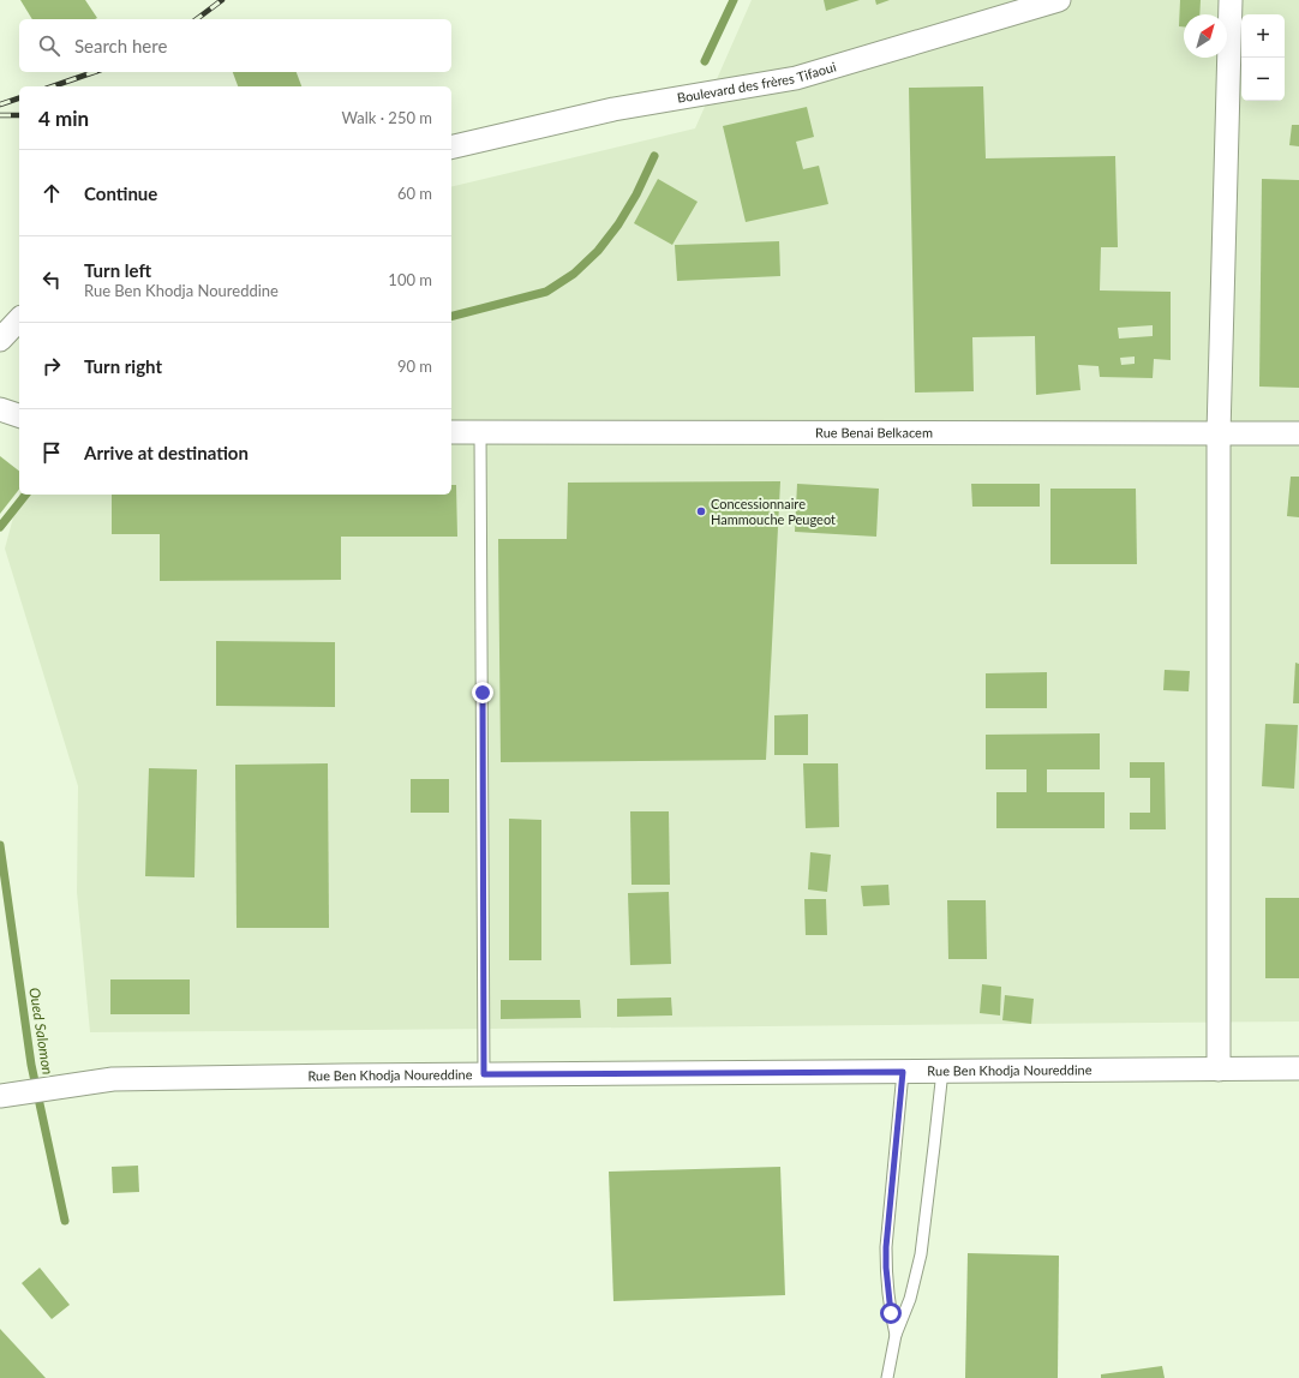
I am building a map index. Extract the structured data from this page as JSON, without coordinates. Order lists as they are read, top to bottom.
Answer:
{
  "streets": {
    "street": ["Boulevard des frères Tifaoui", "Rue Benai Belkacem", "Rue Ben Khodja Noureddine"]
  },
  "water": ["Oued Salomon"],
  "places": ["Concessionnaire Hammouche Peugeot"],
  "north": "top right",
  "page": {
    "map_buttons": ["+", "−"],
    "search": "Search here",
    "heading": ["4 min", "Walk · 250 m"],
    "list": [
      ["Continue", "60 m"],
      ["Turn left", "Rue Ben Khodja Noureddine", "100 m"],
      ["Turn right", "90 m"],
      "Arrive at destination"
    ]
  }
}
